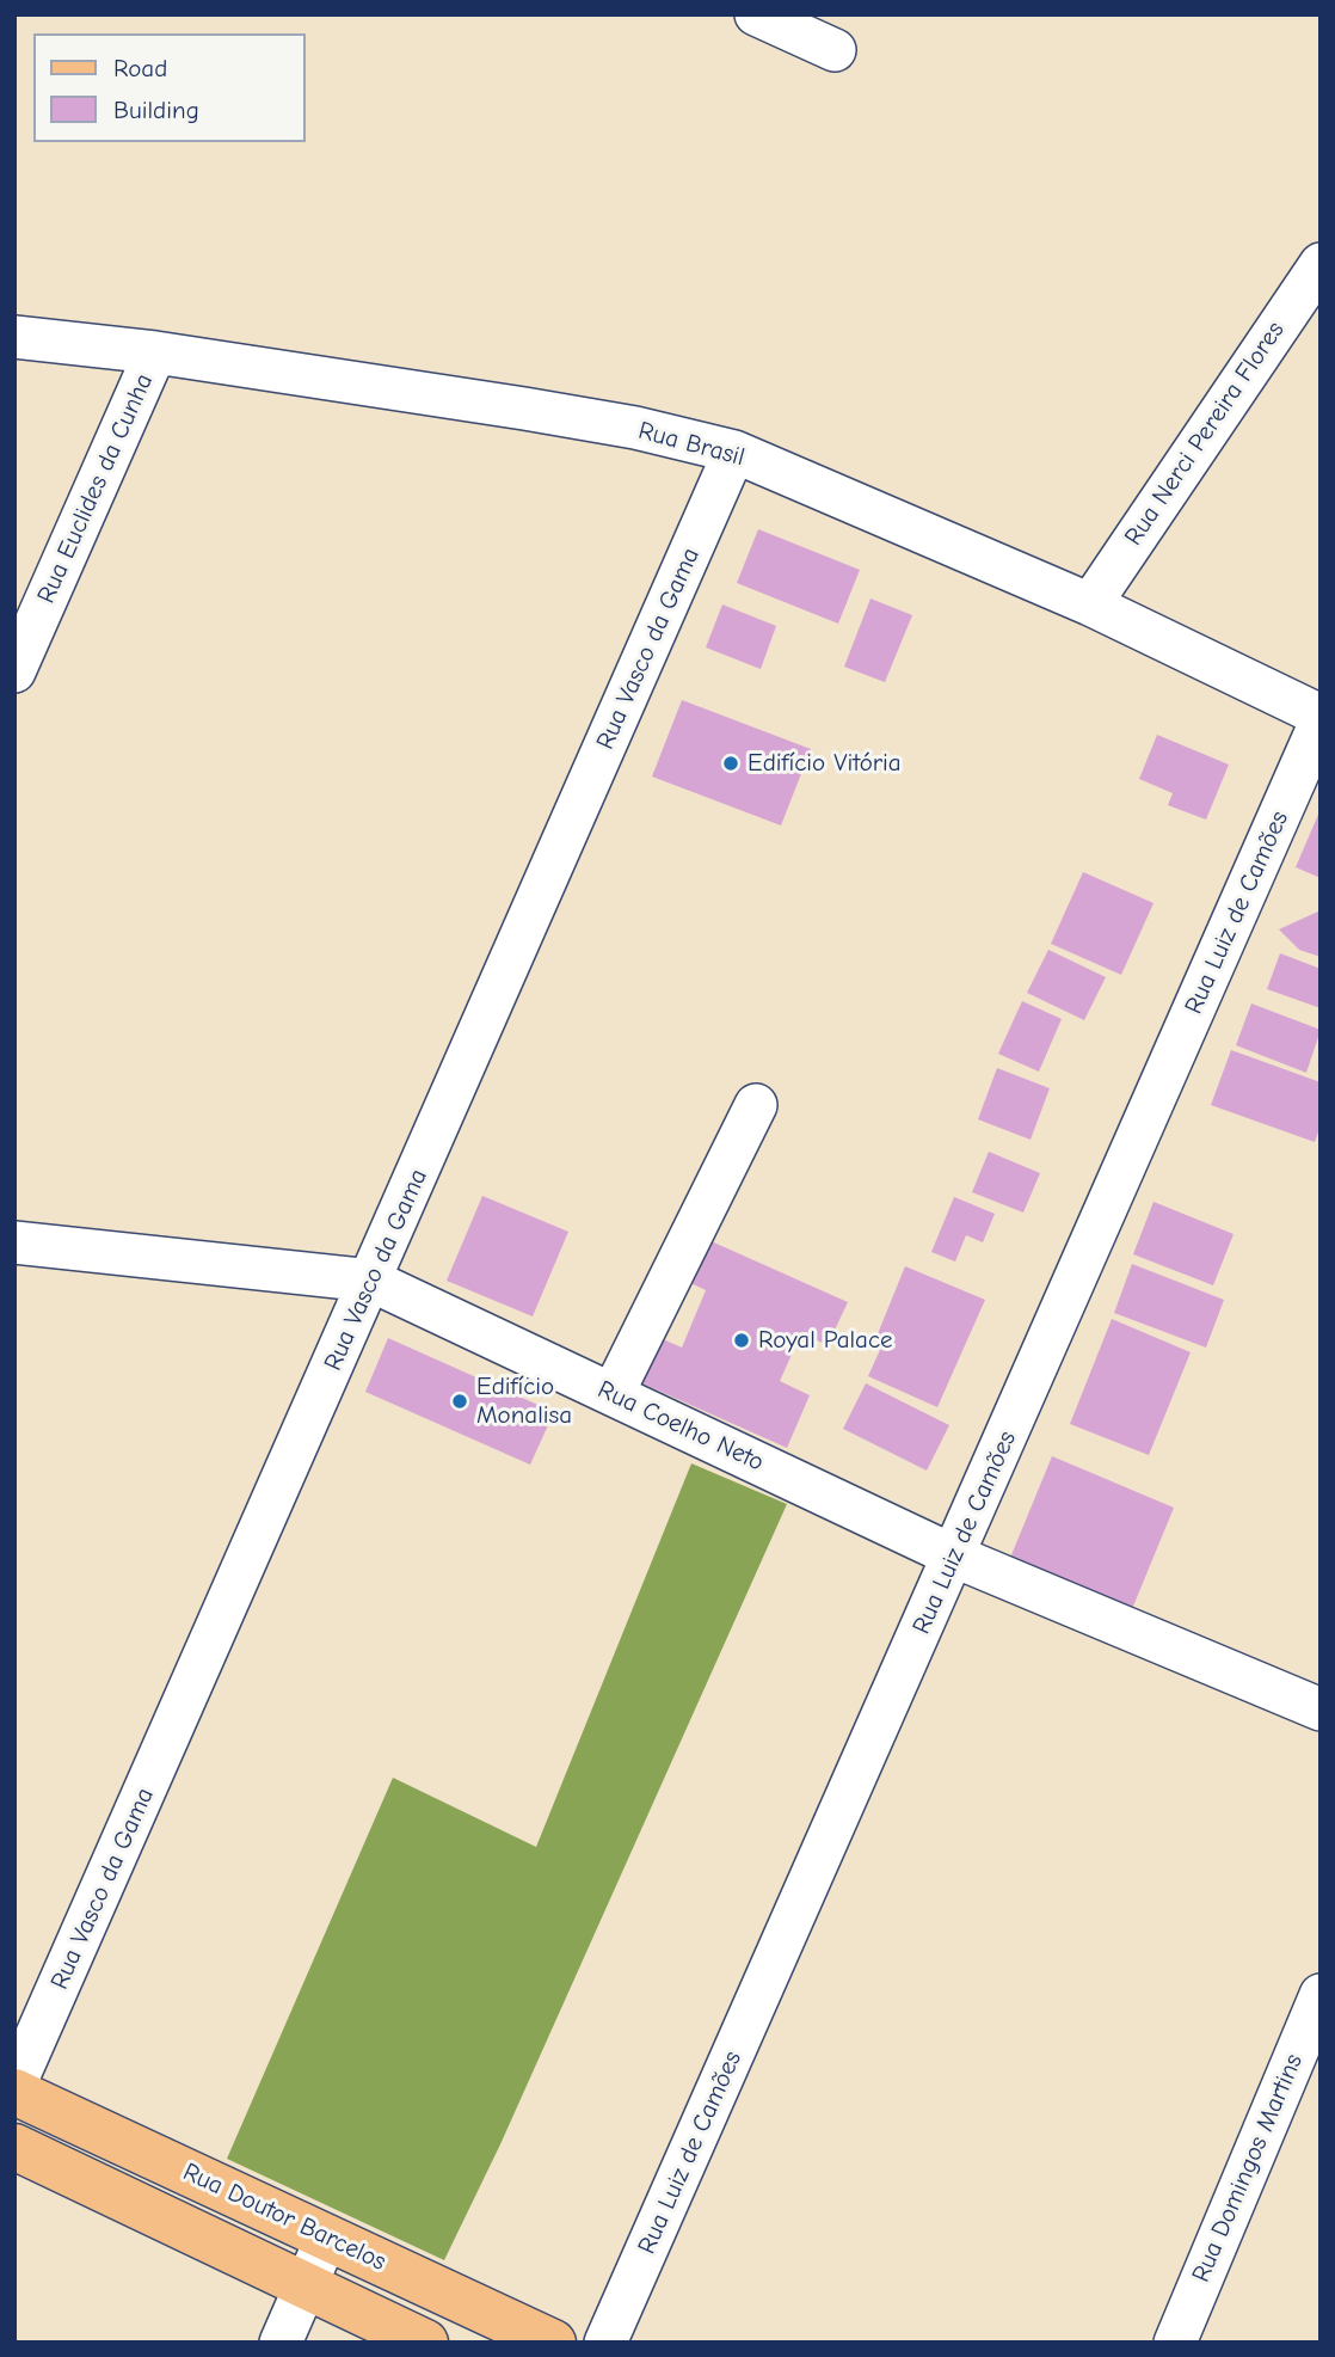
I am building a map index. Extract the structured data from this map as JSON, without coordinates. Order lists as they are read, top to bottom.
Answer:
{
  "streets": {
    "main road": ["Rua Doutor Barcelos"],
    "street": [
      "Rua Nerci Pereira Flores",
      "Rua Brasil",
      "Rua Euclides da Cunha",
      "Rua Vasco da Gama",
      "Rua Luiz de Camões",
      "Rua Coelho Neto",
      "Rua Domingos Martins"
    ]
  },
  "crossings": [
    ["Rua Nerci Pereira Flores", "Rua Brasil"],
    ["Rua Brasil", "Rua Euclides da Cunha"],
    ["Rua Brasil", "Rua Vasco da Gama"],
    ["Rua Brasil", "Rua Luiz de Camões"],
    ["Rua Vasco da Gama", "Rua Coelho Neto"],
    ["Rua Vasco da Gama", "Rua Doutor Barcelos"],
    ["Rua Luiz de Camões", "Rua Coelho Neto"]
  ],
  "places": ["Edifício Vitória", "Royal Palace", "Edifício Monalisa"],
  "legend": ["Road", "Building"]
}
